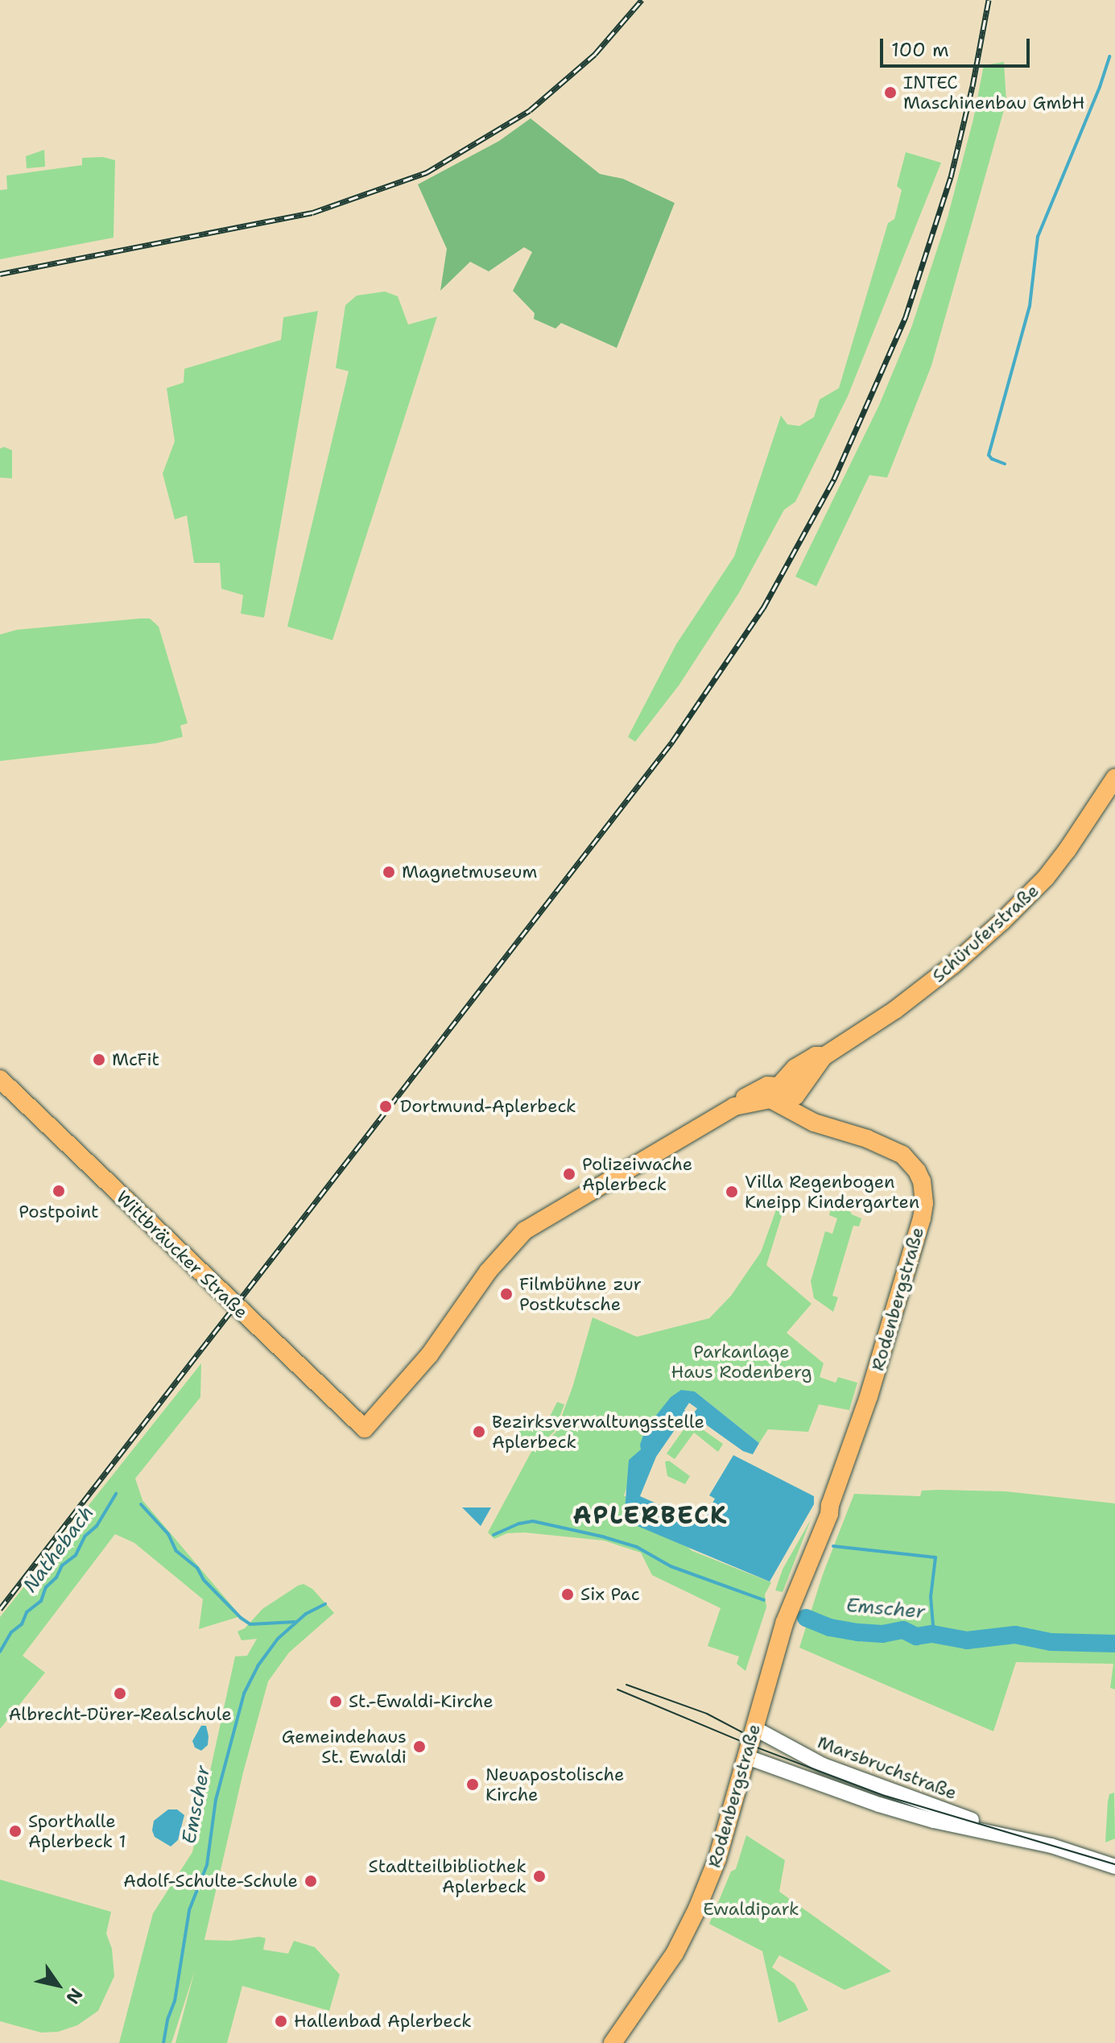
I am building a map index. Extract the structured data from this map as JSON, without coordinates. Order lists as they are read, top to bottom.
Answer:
{
  "streets": {
    "main road": ["Schüruferstraße", "Wittbräucker Straße", "Rodenbergstraße"],
    "street": ["Marsbruchstraße"]
  },
  "crossings": [
    ["Schüruferstraße", "Wittbräucker Straße"],
    ["Schüruferstraße", "Rodenbergstraße"],
    ["Rodenbergstraße", "Marsbruchstraße"]
  ],
  "districts": ["APLERBECK"],
  "water": ["Nathebach", "Emscher"],
  "parks": ["Parkanlage Haus Rodenberg", "Ewaldipark"],
  "places": [
    "INTEC Maschinenbau GmbH",
    "Magnetmuseum",
    "McFit",
    "Dortmund-Aplerbeck",
    "Polizeiwache Aplerbeck",
    "Postpoint",
    "Villa Regenbogen Kneipp Kindergarten",
    "Filmbühne zur Postkutsche",
    "Bezirksverwaltungsstelle Aplerbeck",
    "Six Pac",
    "Albrecht-Dürer-Realschule",
    "St.-Ewaldi-Kirche",
    "Gemeindehaus St. Ewaldi",
    "Neuapostolische Kirche",
    "Sporthalle Aplerbeck 1",
    "Stadtteilbibliothek Aplerbeck",
    "Adolf-Schulte-Schule",
    "Hallenbad Aplerbeck"
  ],
  "scale_bar": "100 m",
  "north": "bottom right"
}
